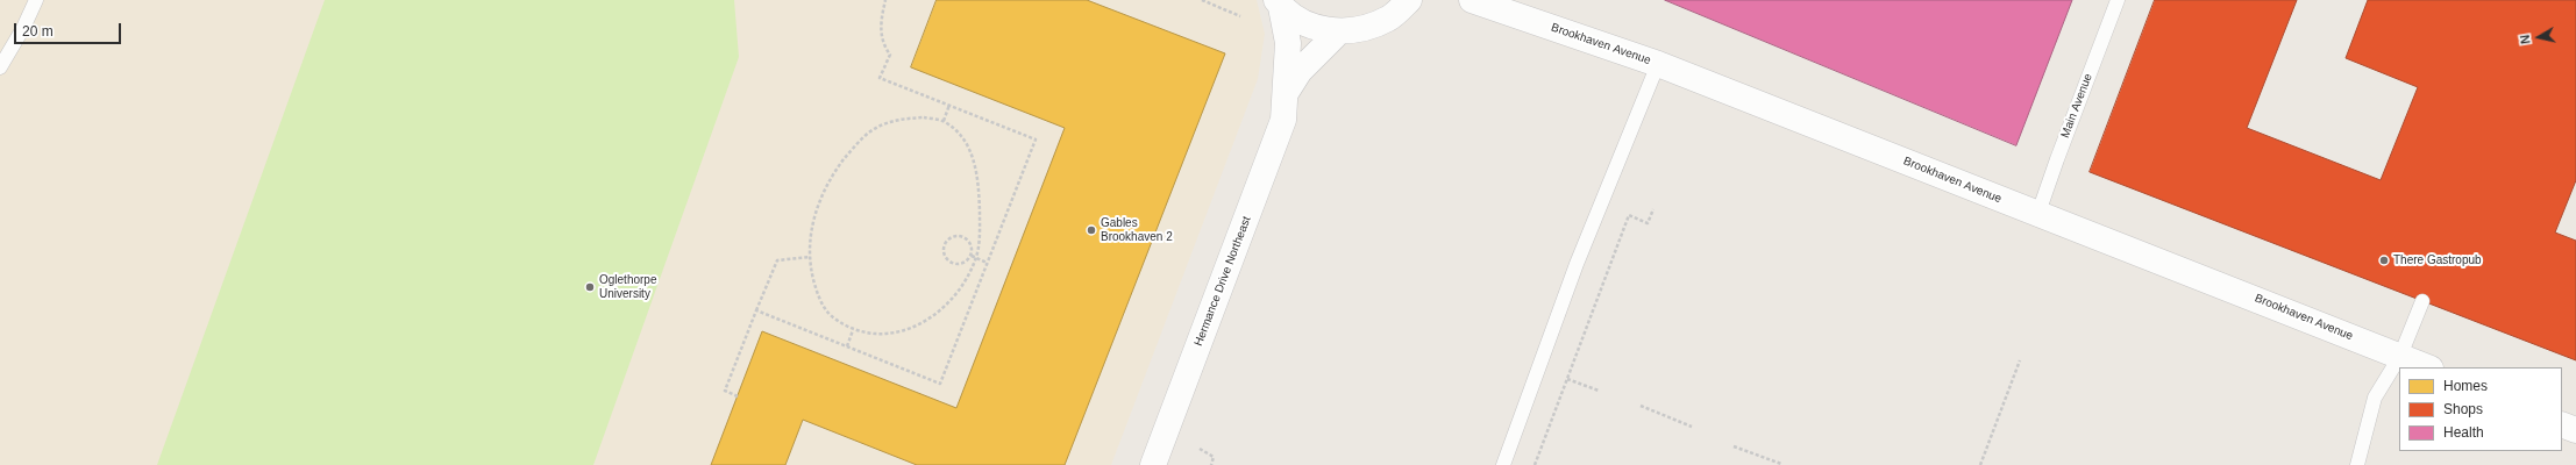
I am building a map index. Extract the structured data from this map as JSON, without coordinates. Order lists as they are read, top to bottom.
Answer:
{
  "streets": {
    "street": ["Brookhaven Avenue", "Hermance Drive Northeast"],
    "lane": ["Main Avenue"]
  },
  "crossings": [
    ["Brookhaven Avenue", "Main Avenue"]
  ],
  "places": ["Gables Brookhaven 2", "There Gastropub", "Oglethorpe University"],
  "legend": ["Homes", "Shops", "Health"],
  "scale_bar": "20 m",
  "north": "left"
}
